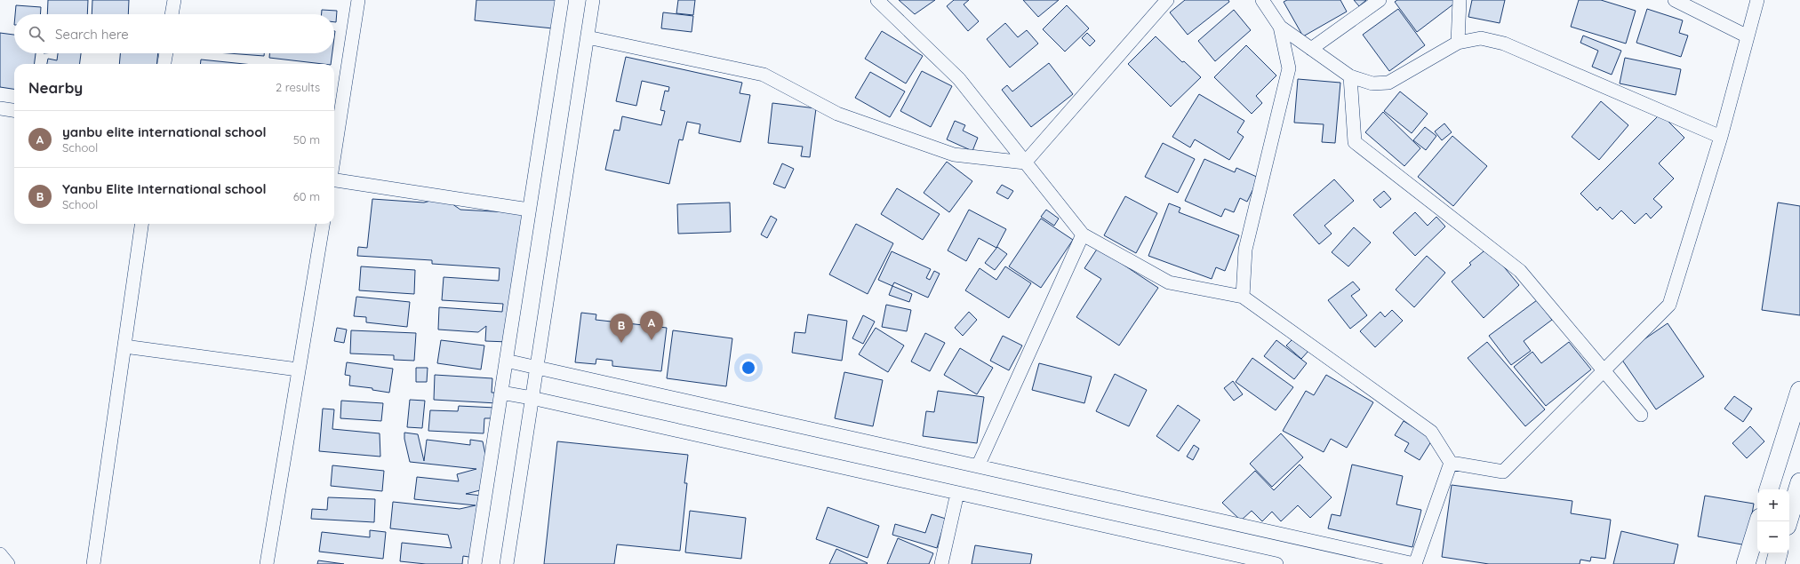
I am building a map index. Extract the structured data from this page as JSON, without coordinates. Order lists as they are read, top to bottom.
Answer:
{
  "page": {
    "search": "Search here",
    "heading": ["Nearby", "2 results"],
    "list": [
      {
        "mark": "A",
        "name": "yanbu elite international school",
        "note": "School",
        "value": "50 m"
      },
      {
        "mark": "B",
        "name": "Yanbu Elite International school",
        "note": "School",
        "value": "60 m"
      }
    ],
    "pins": ["A", "B"],
    "map_buttons": ["+", "−"]
  }
}
